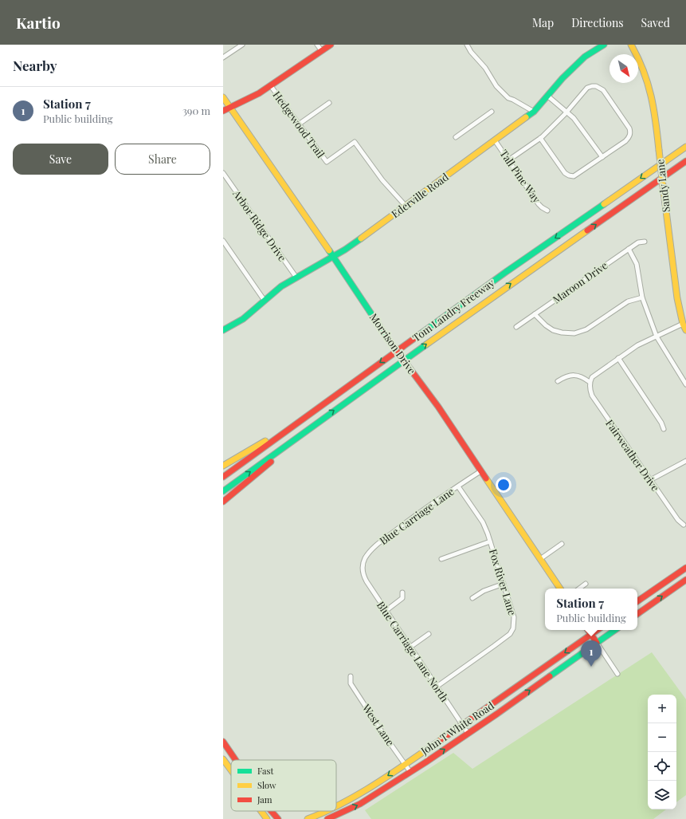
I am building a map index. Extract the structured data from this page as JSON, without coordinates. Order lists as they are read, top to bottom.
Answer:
{
  "streets": {
    "main road": [
      "Sandy Lane",
      "Ederville Road",
      "Tom Landry Freeway",
      "Morrison Drive",
      "John T White Road"
    ],
    "street": [
      "Hedgewood Trail",
      "Tall Pine Way",
      "Arbor Ridge Drive",
      "Maroon Drive",
      "Fairweather Drive",
      "Blue Carriage Lane",
      "Fox River Lane",
      "Blue Carriage Lane North",
      "West Lane"
    ]
  },
  "crossings": [
    ["Hedgewood Trail", "Ederville Road"],
    ["Tall Pine Way", "Ederville Road"],
    ["Ederville Road", "Arbor Ridge Drive"],
    ["Ederville Road", "Morrison Drive"],
    ["Morrison Drive", "Blue Carriage Lane"],
    ["Blue Carriage Lane", "Fox River Lane"],
    ["Blue Carriage Lane", "Blue Carriage Lane North"],
    ["Fox River Lane", "Blue Carriage Lane North"],
    ["Blue Carriage Lane North", "John T White Road"],
    ["West Lane", "John T White Road"]
  ],
  "legend": ["Fast", "Slow", "Jam"],
  "north": "bottom right",
  "page": {
    "header": "Kartio",
    "nav": ["Map", "Directions", "Saved"],
    "heading": "Nearby",
    "list": [
      {
        "mark": "1",
        "name": "Station 7",
        "note": "Public building",
        "value": "390 m"
      }
    ],
    "buttons": ["Save", "Share"],
    "popup": ["Station 7", "Public building"],
    "pins": "1",
    "map_buttons": ["+", "−"]
  }
}
